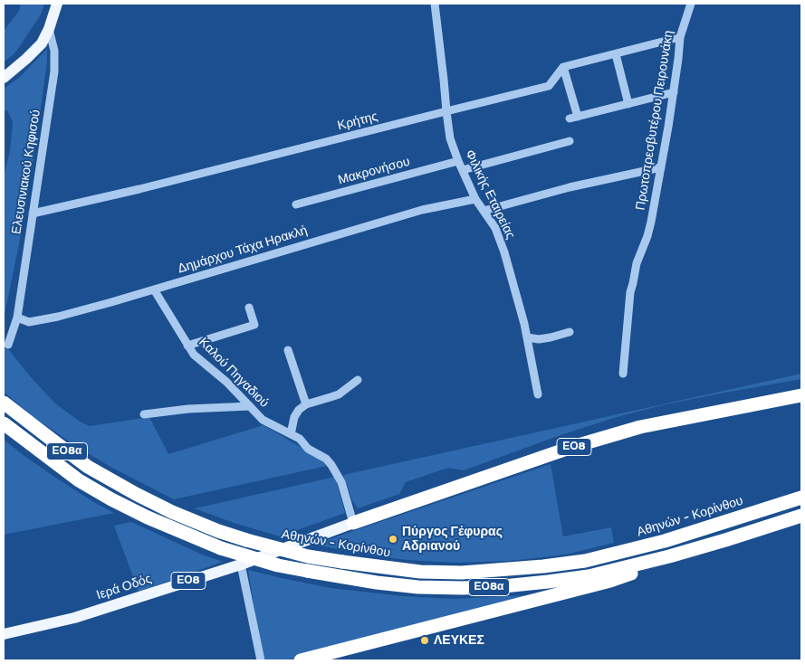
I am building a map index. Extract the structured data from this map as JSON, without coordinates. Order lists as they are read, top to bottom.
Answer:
{
  "streets": {
    "highway": ["ΕΟ8", "ΕΟ8α", "Αθηνών - Κορίνθου"],
    "main road": ["Ιερά Οδός"],
    "street": [
      "Πρωτοπρεσβυτέρου Πειρουνάκη",
      "Κρήτης",
      "Μακρονήσου",
      "Ελευσινιακού Κηφισού",
      "Φιλικής Εταιρείας",
      "Δημάρχου Τάχα Ηρακλή",
      "Καλού Πηγαδιού"
    ]
  },
  "crossings": [
    ["Κρήτης", "Ελευσινιακού Κηφισού"],
    ["Κρήτης", "Φιλικής Εταιρείας"],
    ["Μακρονήσου", "Φιλικής Εταιρείας"],
    ["Ελευσινιακού Κηφισού", "Δημάρχου Τάχα Ηρακλή"],
    ["Φιλικής Εταιρείας", "Δημάρχου Τάχα Ηρακλή"],
    ["Δημάρχου Τάχα Ηρακλή", "Καλού Πηγαδιού"],
    ["Καλού Πηγαδιού", "ΕΟ8"],
    ["Καλού Πηγαδιού", "Ιερά Οδός"],
    ["ΕΟ8", "Ιερά Οδός"]
  ],
  "places": ["Πύργος Γέφυρας Αδριανού", "ΛΕΥΚΕΣ"]
}
